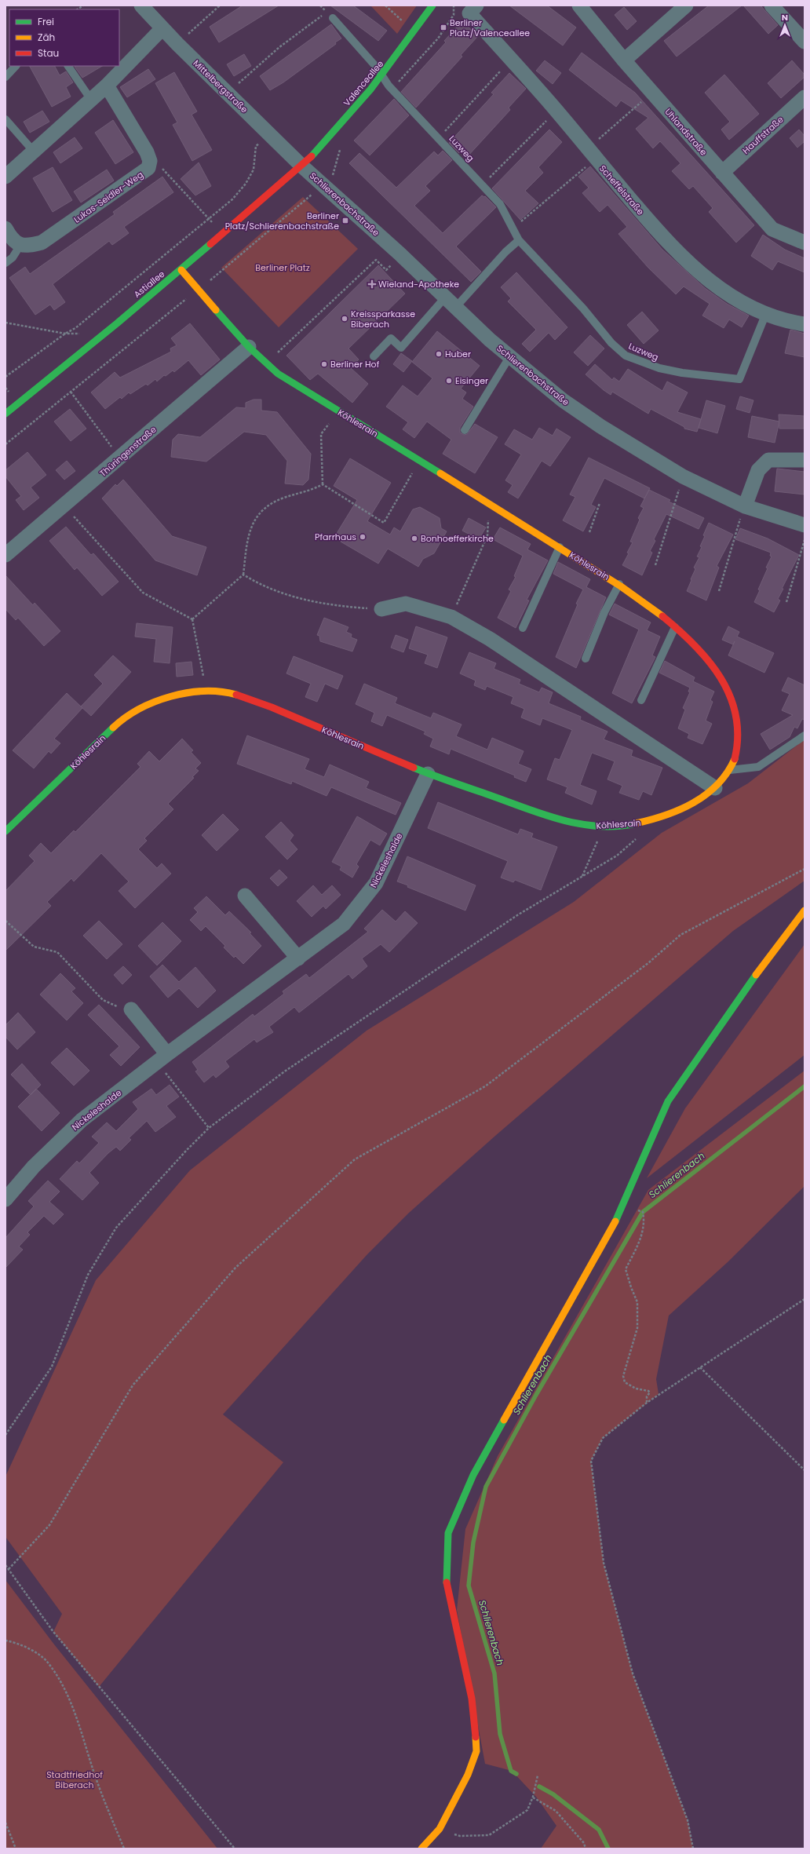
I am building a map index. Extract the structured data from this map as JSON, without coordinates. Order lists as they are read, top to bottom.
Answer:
{
  "streets": {
    "street": [
      "Valenceallee",
      "Mittelbergstraße",
      "Uhlandstraße",
      "Hauffstraße",
      "Scheffelstraße",
      "Lukas-Seidler-Weg",
      "Schlierenbachstraße",
      "Astiallee",
      "Köhlesrain",
      "Thüringenstraße",
      "Nickeleshalde"
    ],
    "lane": ["Luzweg"]
  },
  "crossings": [
    ["Valenceallee", "Mittelbergstraße"],
    ["Valenceallee", "Luzweg"],
    ["Valenceallee", "Schlierenbachstraße"],
    ["Valenceallee", "Astiallee"],
    ["Mittelbergstraße", "Schlierenbachstraße"],
    ["Mittelbergstraße", "Astiallee"],
    ["Uhlandstraße", "Hauffstraße"],
    ["Luzweg", "Scheffelstraße"],
    ["Schlierenbachstraße", "Astiallee"],
    ["Astiallee", "Köhlesrain"],
    ["Köhlesrain", "Thüringenstraße"],
    ["Köhlesrain", "Nickeleshalde"]
  ],
  "water": ["Schlierenbach"],
  "parks": ["Berliner Platz", "Stadtfriedhof Biberach"],
  "places": {
    "transit": ["Berliner Platz/Valenceallee", "Berliner Platz/Schlierenbachstraße"],
    "health": ["Wieland-Apotheke"],
    "other": [
      "Kreissparkasse Biberach",
      "Huber",
      "Berliner Hof",
      "Eisinger",
      "Pfarrhaus",
      "Bonhoefferkirche"
    ]
  },
  "legend": ["Frei", "Zäh", "Stau"],
  "north": "top"
}
